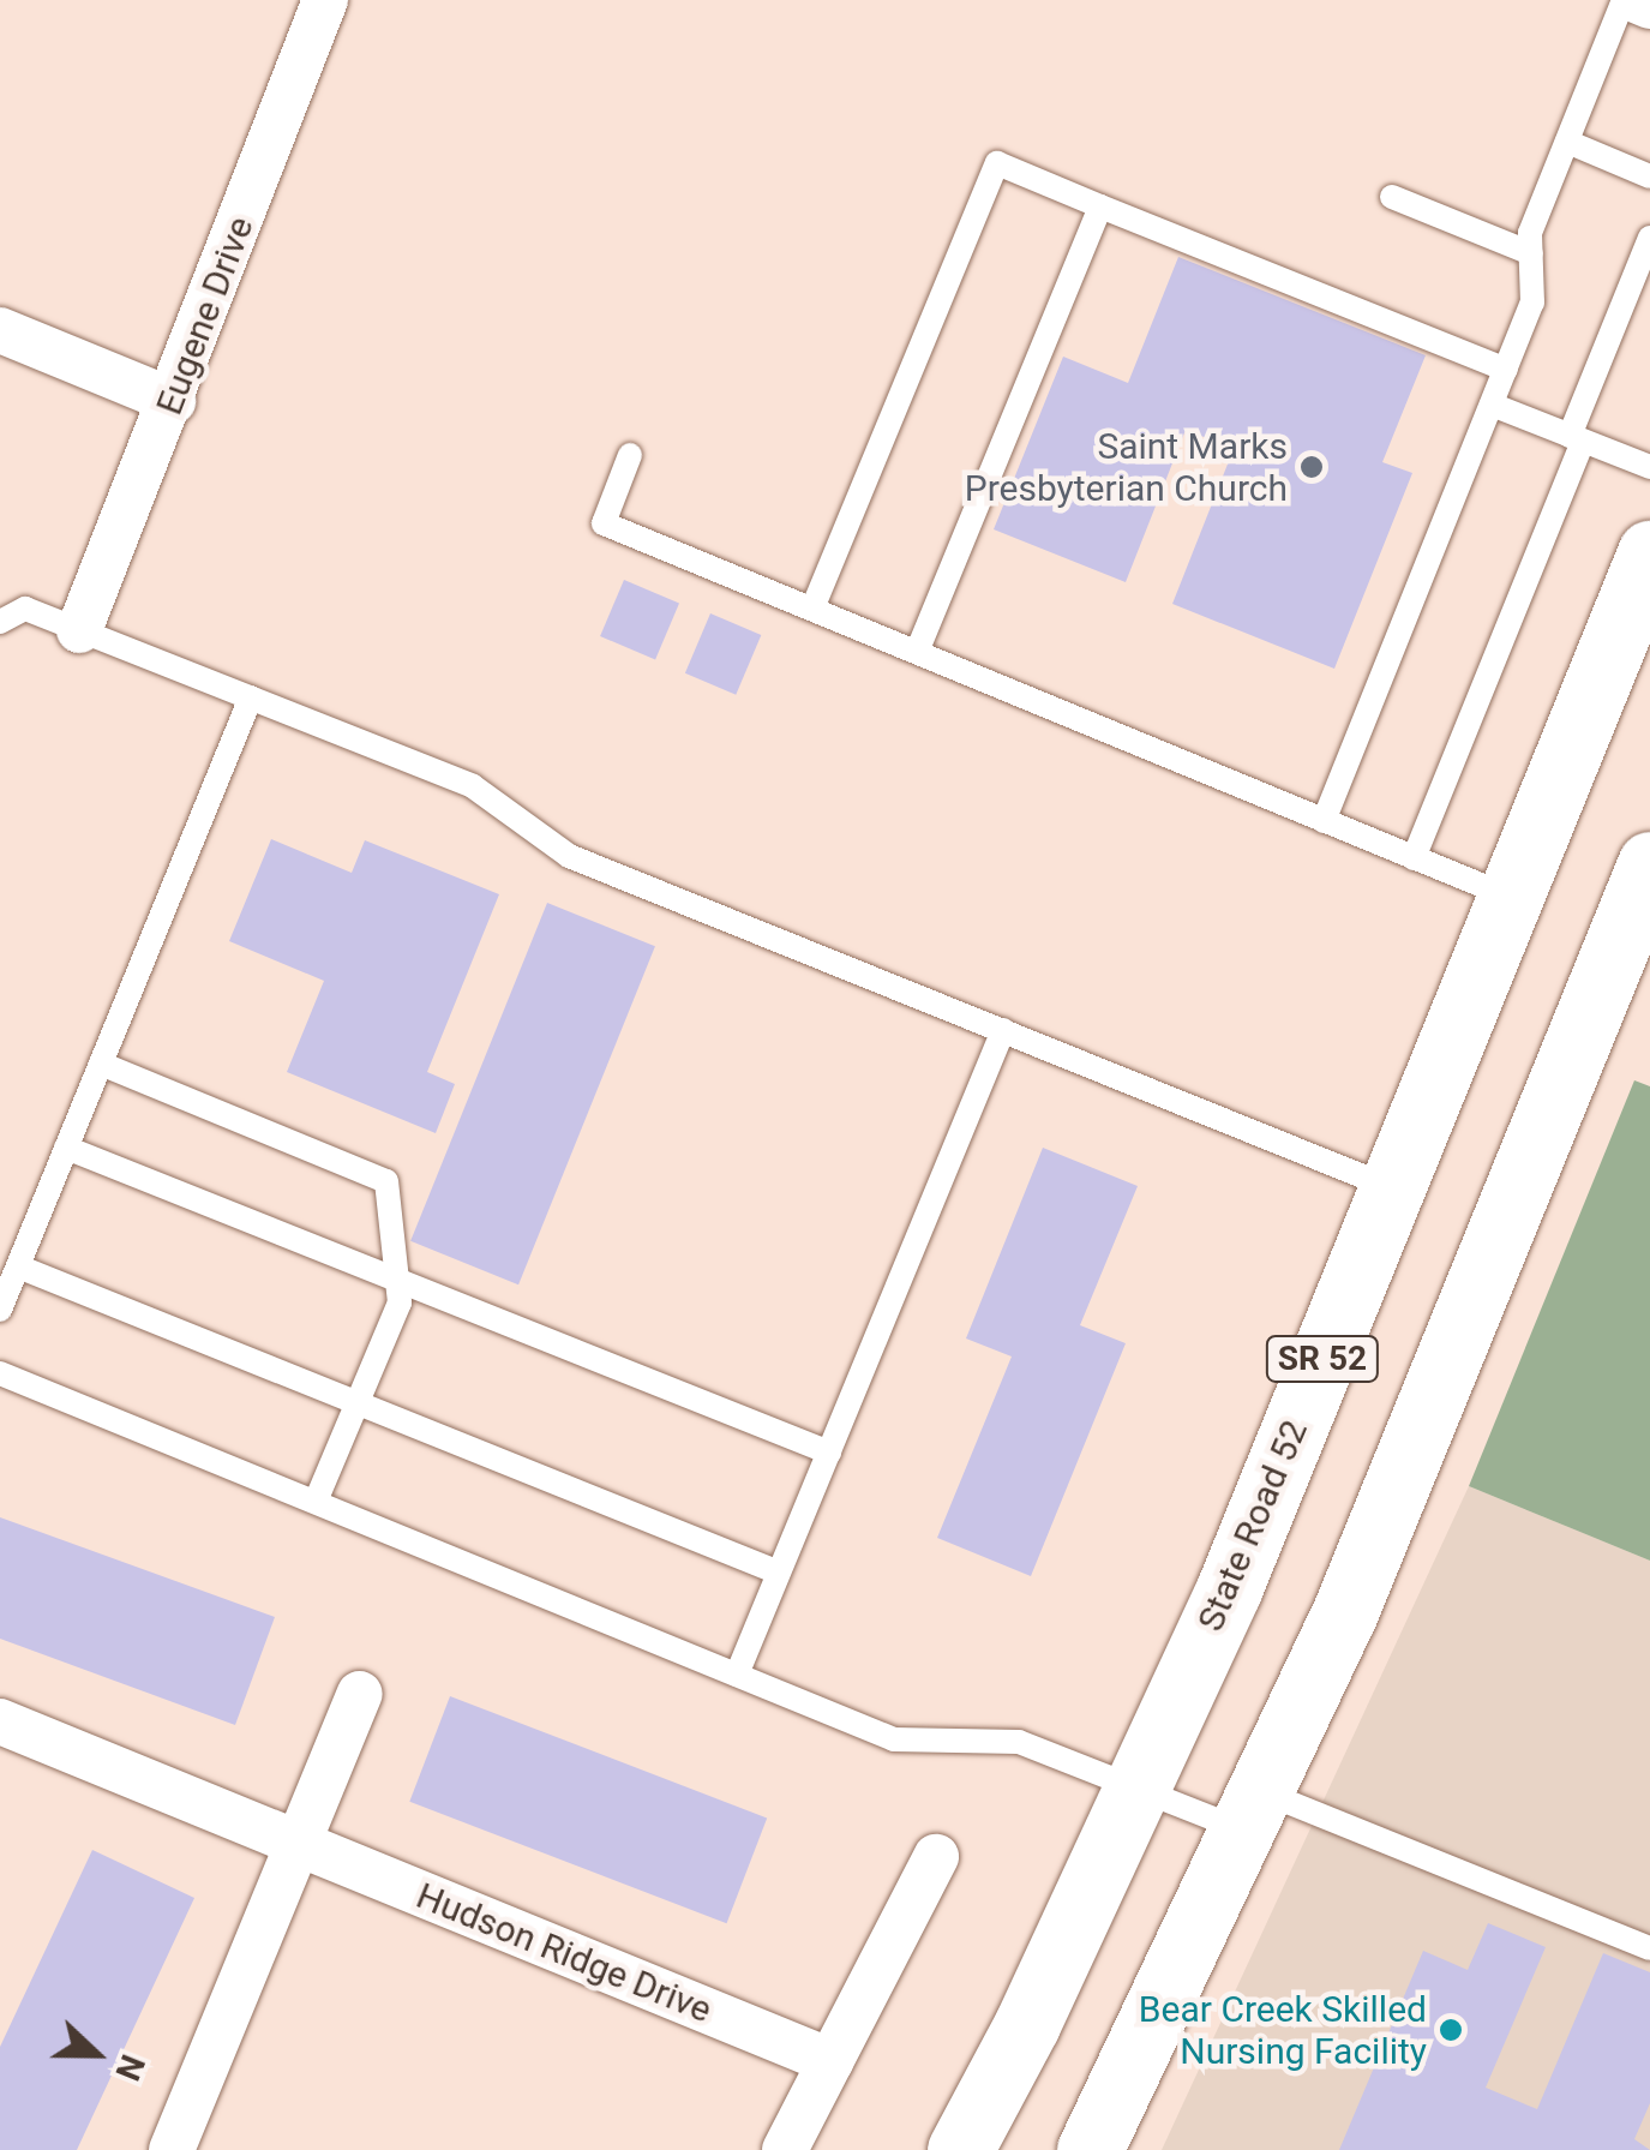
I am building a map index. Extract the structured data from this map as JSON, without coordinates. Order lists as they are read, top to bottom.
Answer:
{
  "streets": {
    "main road": ["SR 52", "State Road 52"],
    "street": ["Eugene Drive", "Hudson Ridge Drive"]
  },
  "places": ["Saint Marks Presbyterian Church", "Bear Creek Skilled Nursing Facility"],
  "north": "right"
}
